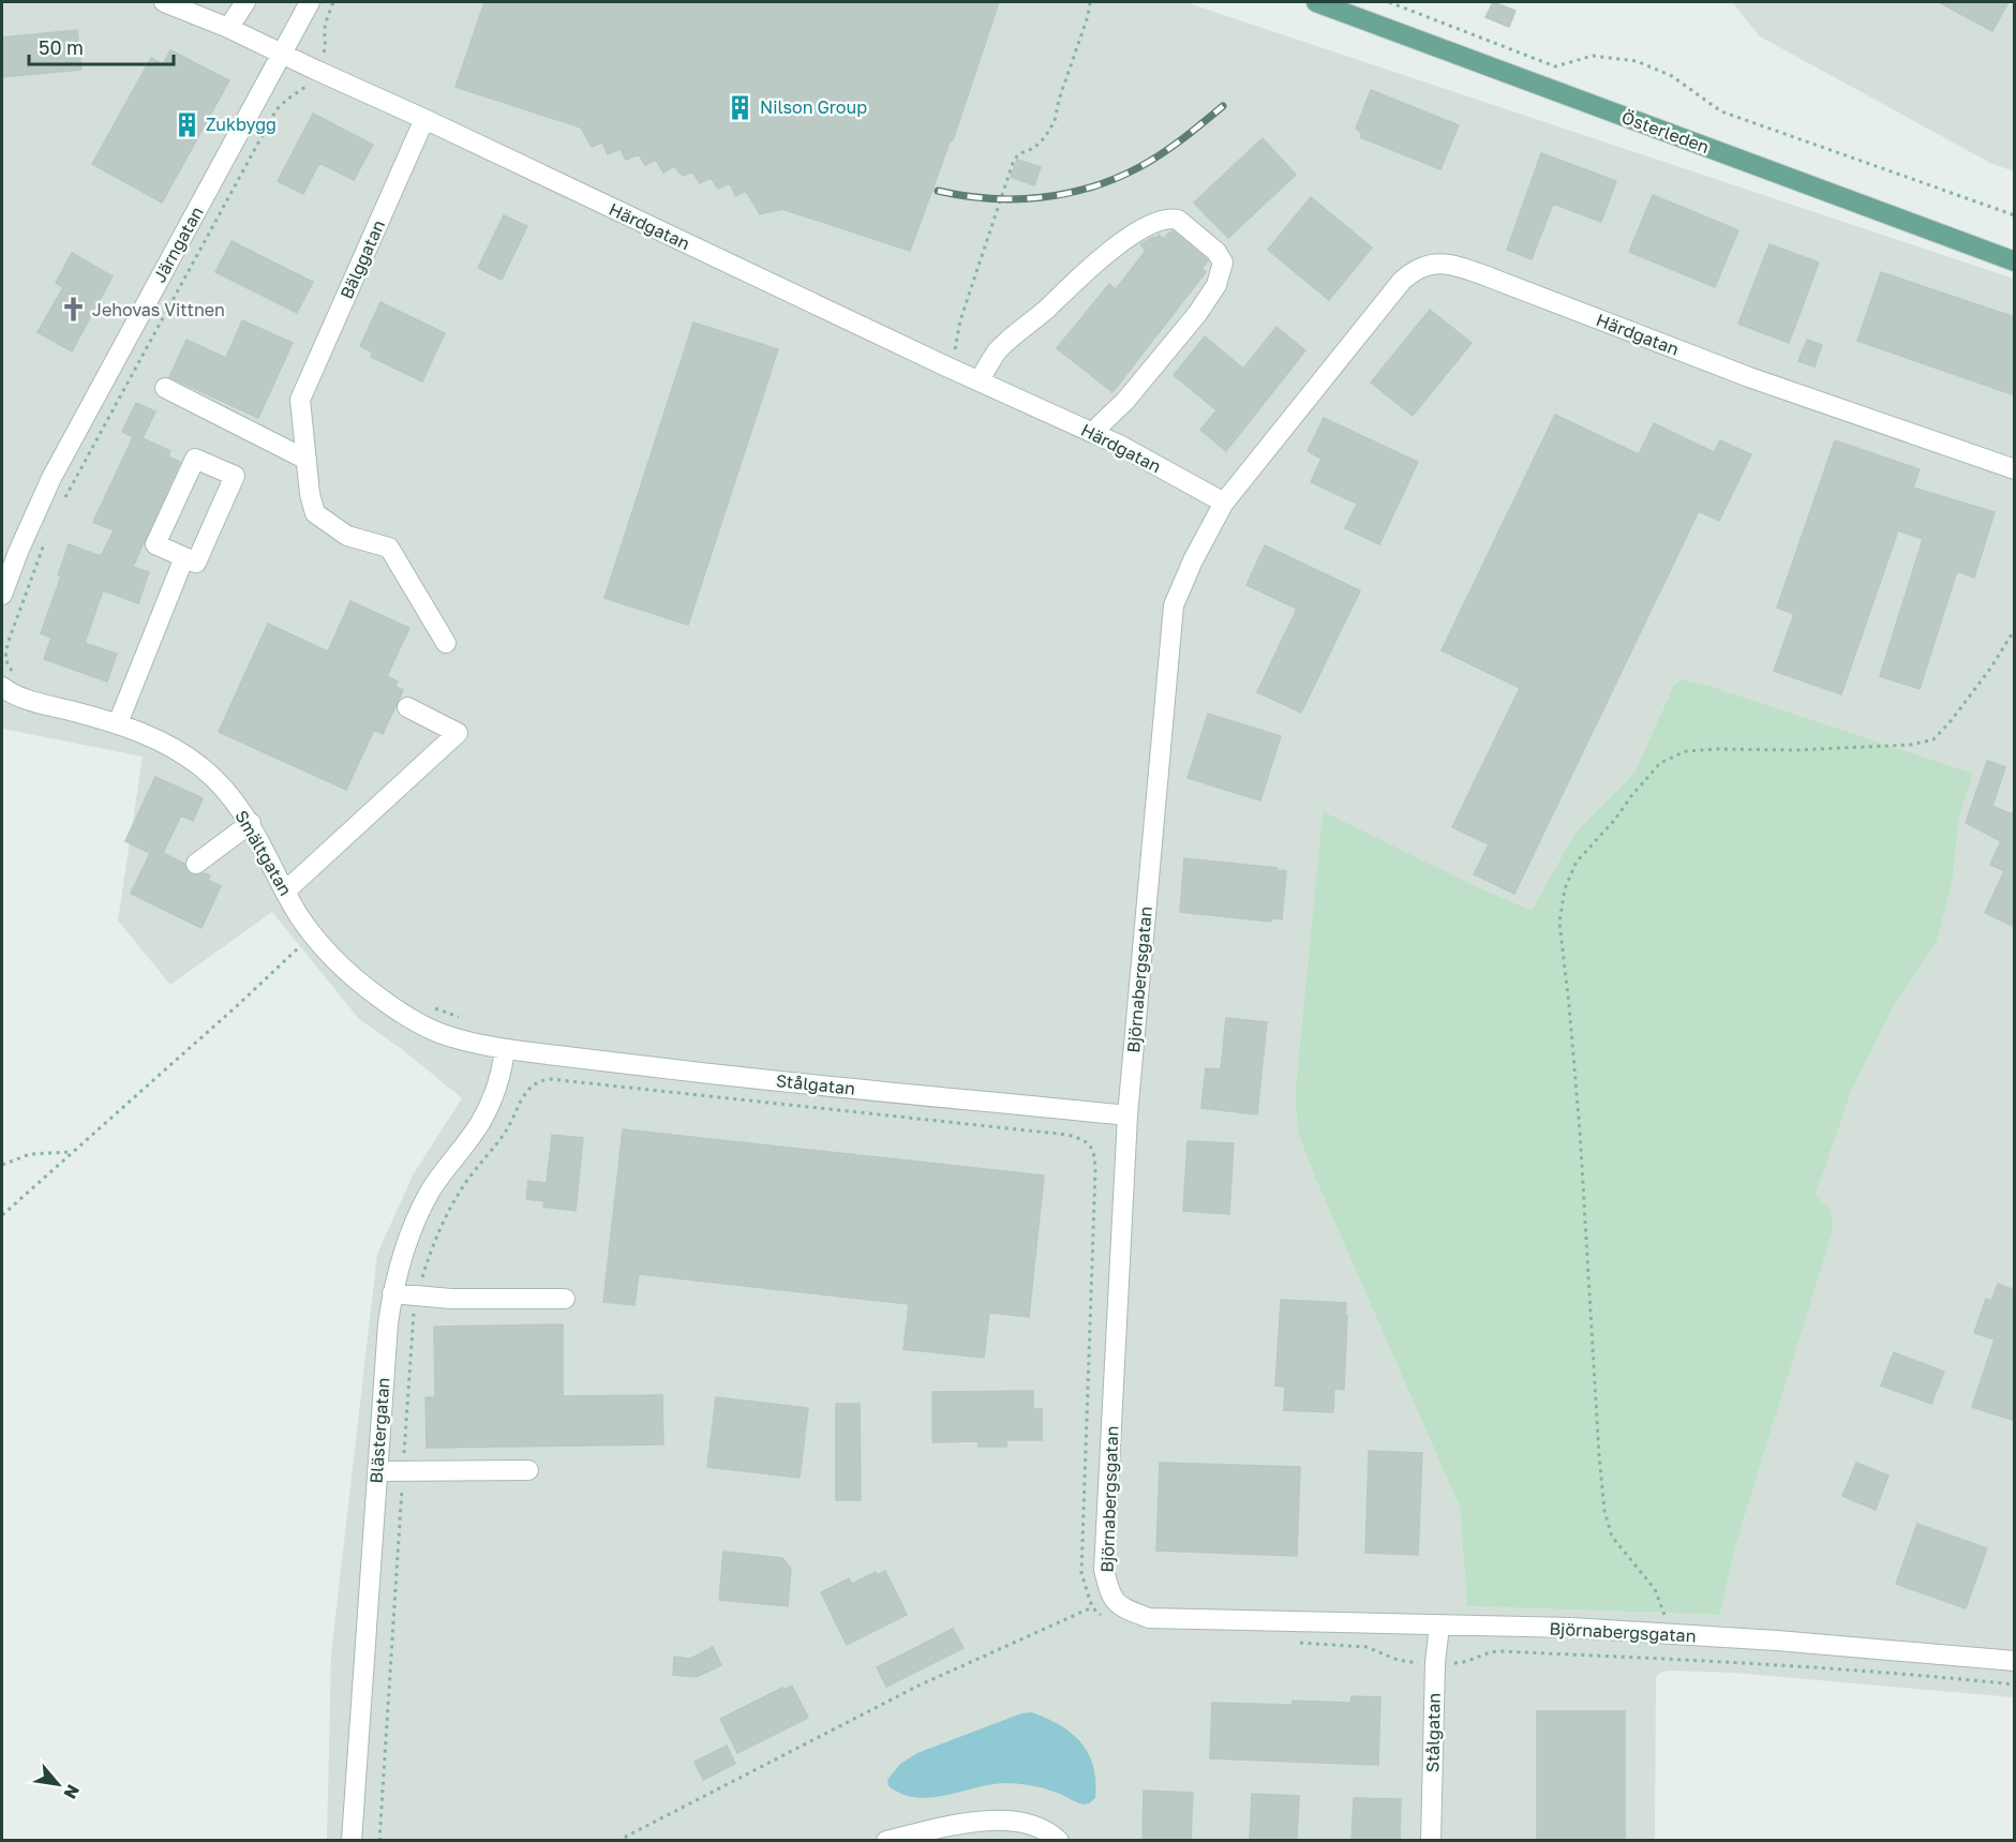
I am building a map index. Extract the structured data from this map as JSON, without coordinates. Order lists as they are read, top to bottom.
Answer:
{
  "streets": {
    "main road": ["Österleden"],
    "street": [
      "Härdgatan",
      "Järngatan",
      "Bälggatan",
      "Smältgatan",
      "Björnabergsgatan",
      "Stålgatan",
      "Blästergatan"
    ]
  },
  "crossings": [
    ["Härdgatan", "Järngatan"],
    ["Härdgatan", "Bälggatan"],
    ["Härdgatan", "Björnabergsgatan"],
    ["Smältgatan", "Stålgatan"],
    ["Smältgatan", "Blästergatan"],
    ["Björnabergsgatan", "Stålgatan"],
    ["Stålgatan", "Blästergatan"]
  ],
  "places": {
    "building": ["Nilson Group", "Zukbygg"],
    "church": ["Jehovas Vittnen"]
  },
  "scale_bar": "50 m",
  "north": "bottom right"
}
